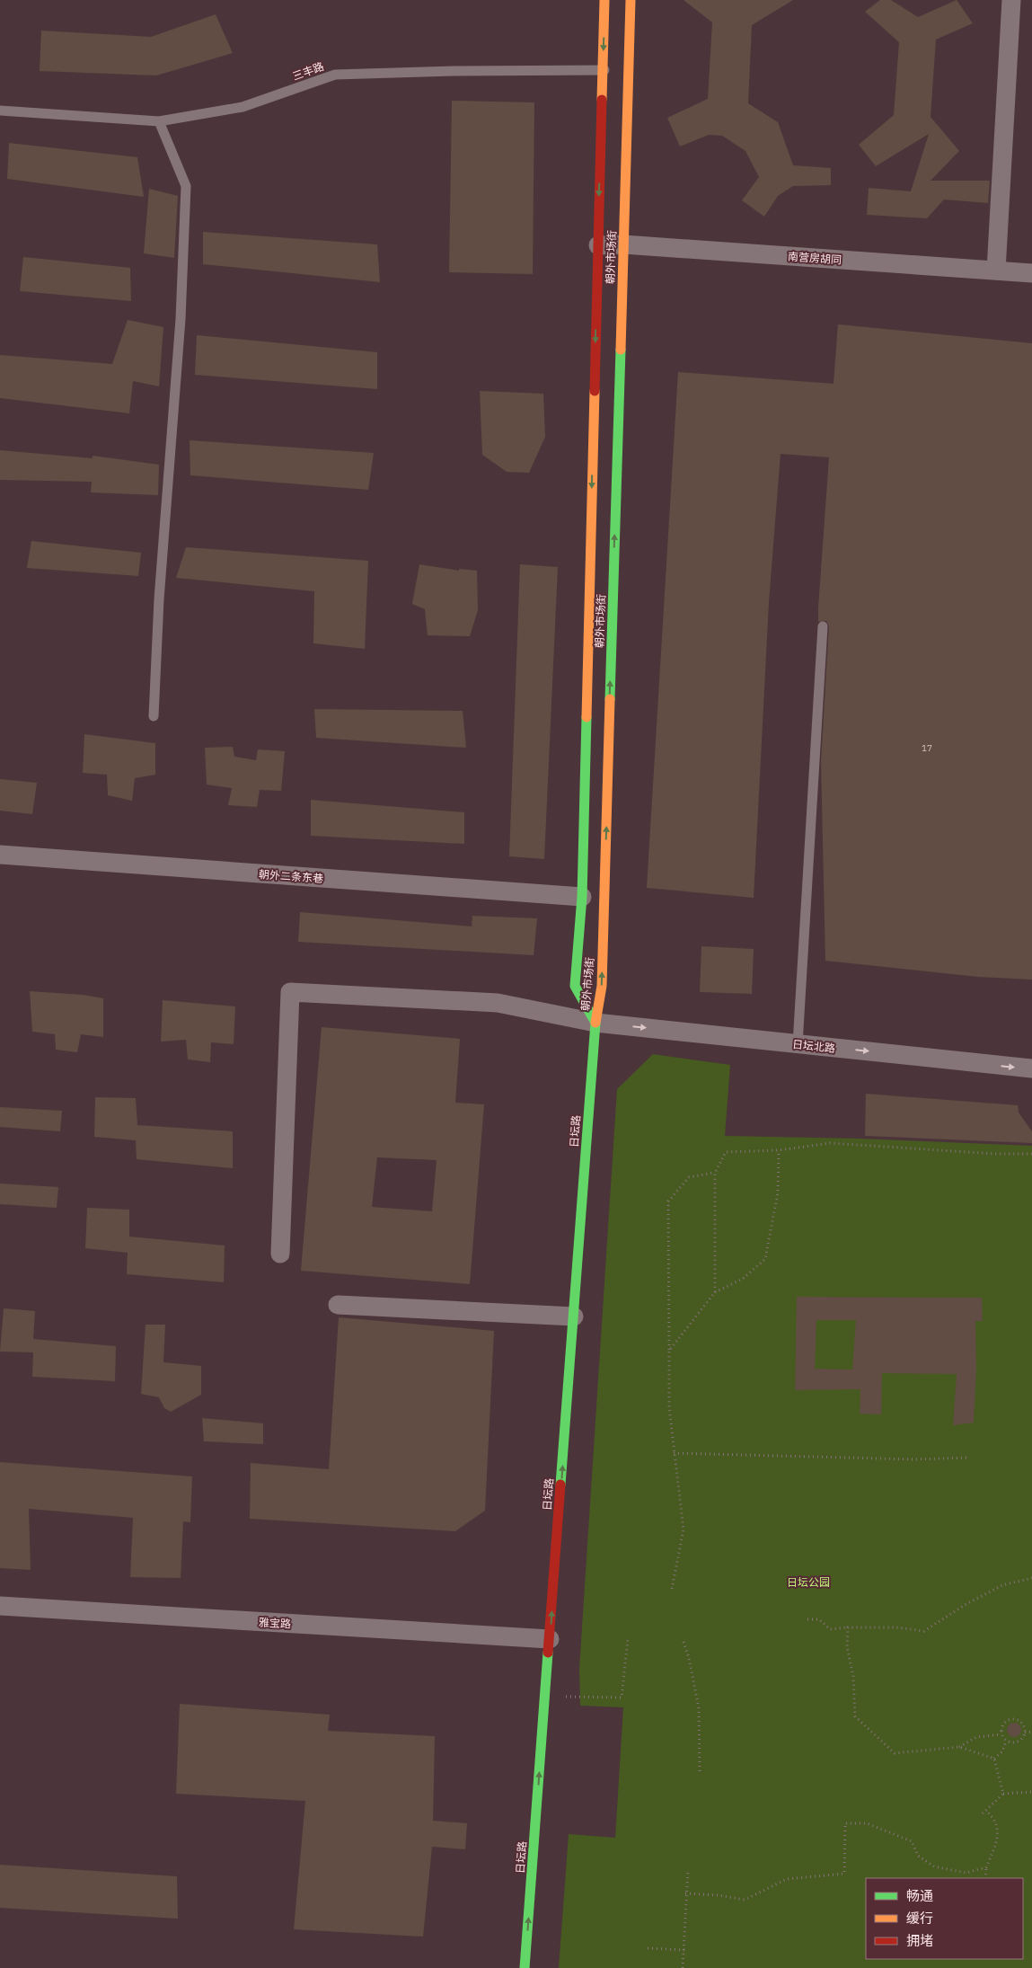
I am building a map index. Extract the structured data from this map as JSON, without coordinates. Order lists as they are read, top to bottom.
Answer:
{
  "streets": {
    "main road": ["朝外市场街", "日坛路"],
    "street": [
      "南营房胡同",
      "朝外二条东巷",
      "日坛北路",
      "雅宝路"
    ],
    "lane": ["三丰路"]
  },
  "crossings": [
    ["三丰路", "朝外市场街"],
    ["朝外市场街", "南营房胡同"],
    ["朝外市场街", "朝外二条东巷"],
    ["朝外市场街", "日坛北路"],
    ["朝外市场街", "日坛路"],
    ["日坛北路", "日坛路"],
    ["日坛路", "雅宝路"]
  ],
  "one_way": ["日坛北路", "日坛路"],
  "parks": ["日坛公园"],
  "house_numbers": ["17"],
  "legend": ["畅通", "缓行", "拥堵"]
}
